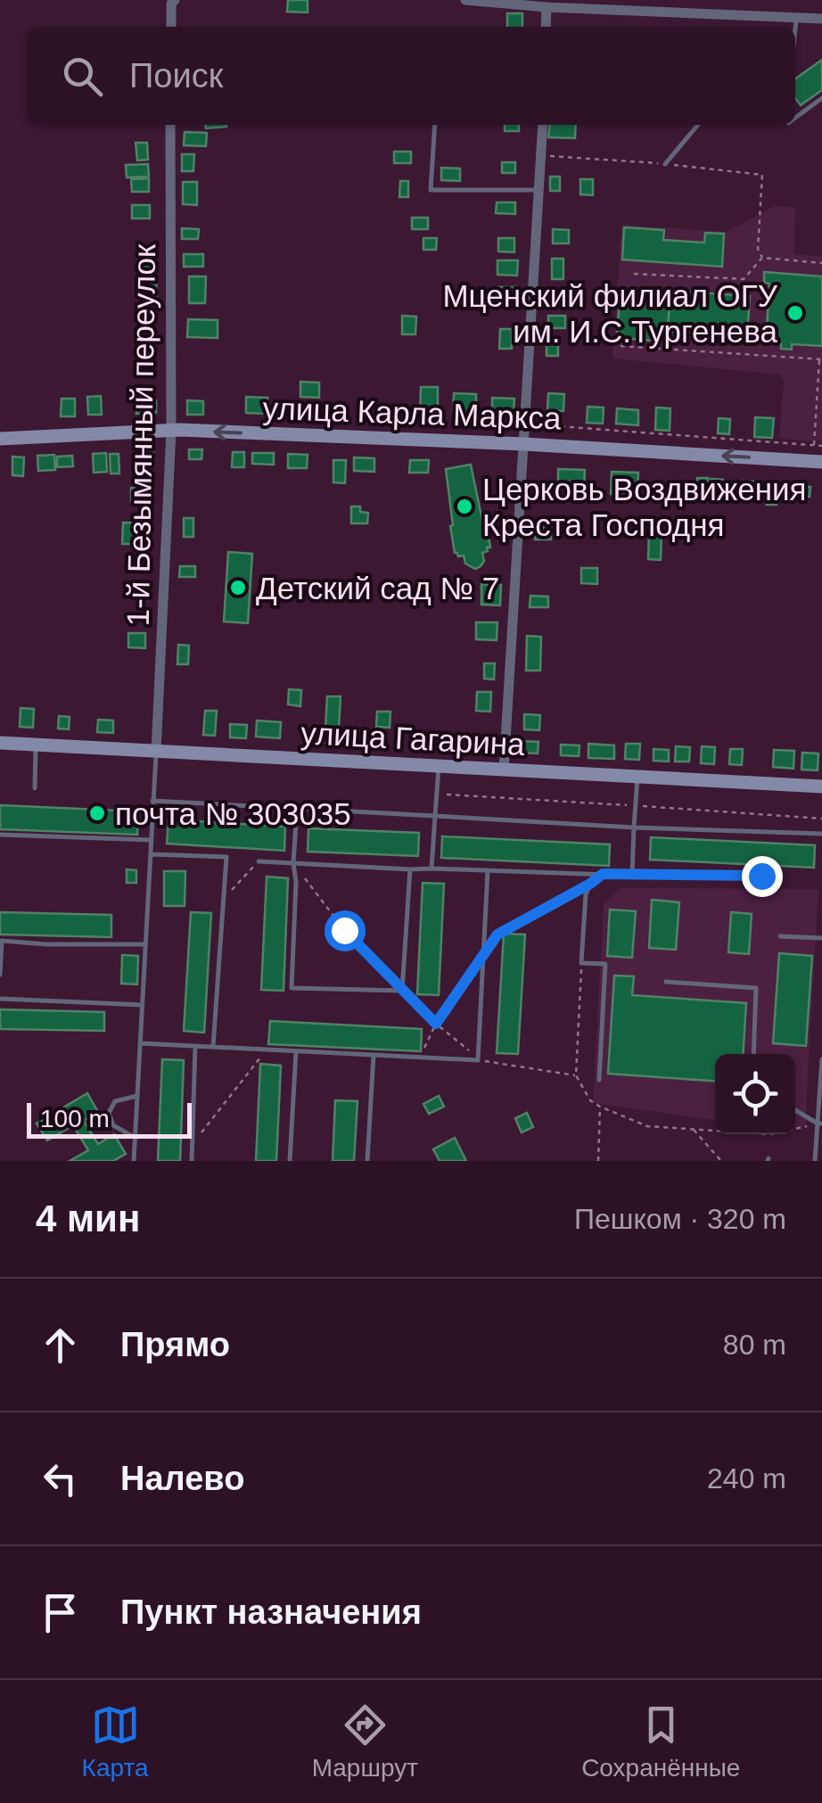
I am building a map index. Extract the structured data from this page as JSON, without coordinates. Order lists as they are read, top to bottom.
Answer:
{
  "streets": {
    "main road": ["улица Карла Маркса", "улица Гагарина"],
    "street": ["1-й Безымянный переулок"]
  },
  "crossings": [
    ["улица Карла Маркса", "1-й Безымянный переулок"],
    ["1-й Безымянный переулок", "улица Гагарина"]
  ],
  "one_way": ["улица Карла Маркса"],
  "places": [
    "Мценский филиал ОГУ им. И.С.Тургенева",
    "Церковь Воздвижения Креста Господня",
    "Детский сад № 7",
    "почта № 303035"
  ],
  "scale_bar": "100 m",
  "page": {
    "search": "Поиск",
    "scale": "100 m",
    "heading": ["4 мин", "Пешком · 320 m"],
    "list": [
      ["Прямо", "80 m"],
      ["Налево", "240 m"],
      "Пункт назначения"
    ],
    "nav": ["Карта", "Маршрут", "Сохранённые"]
  }
}
